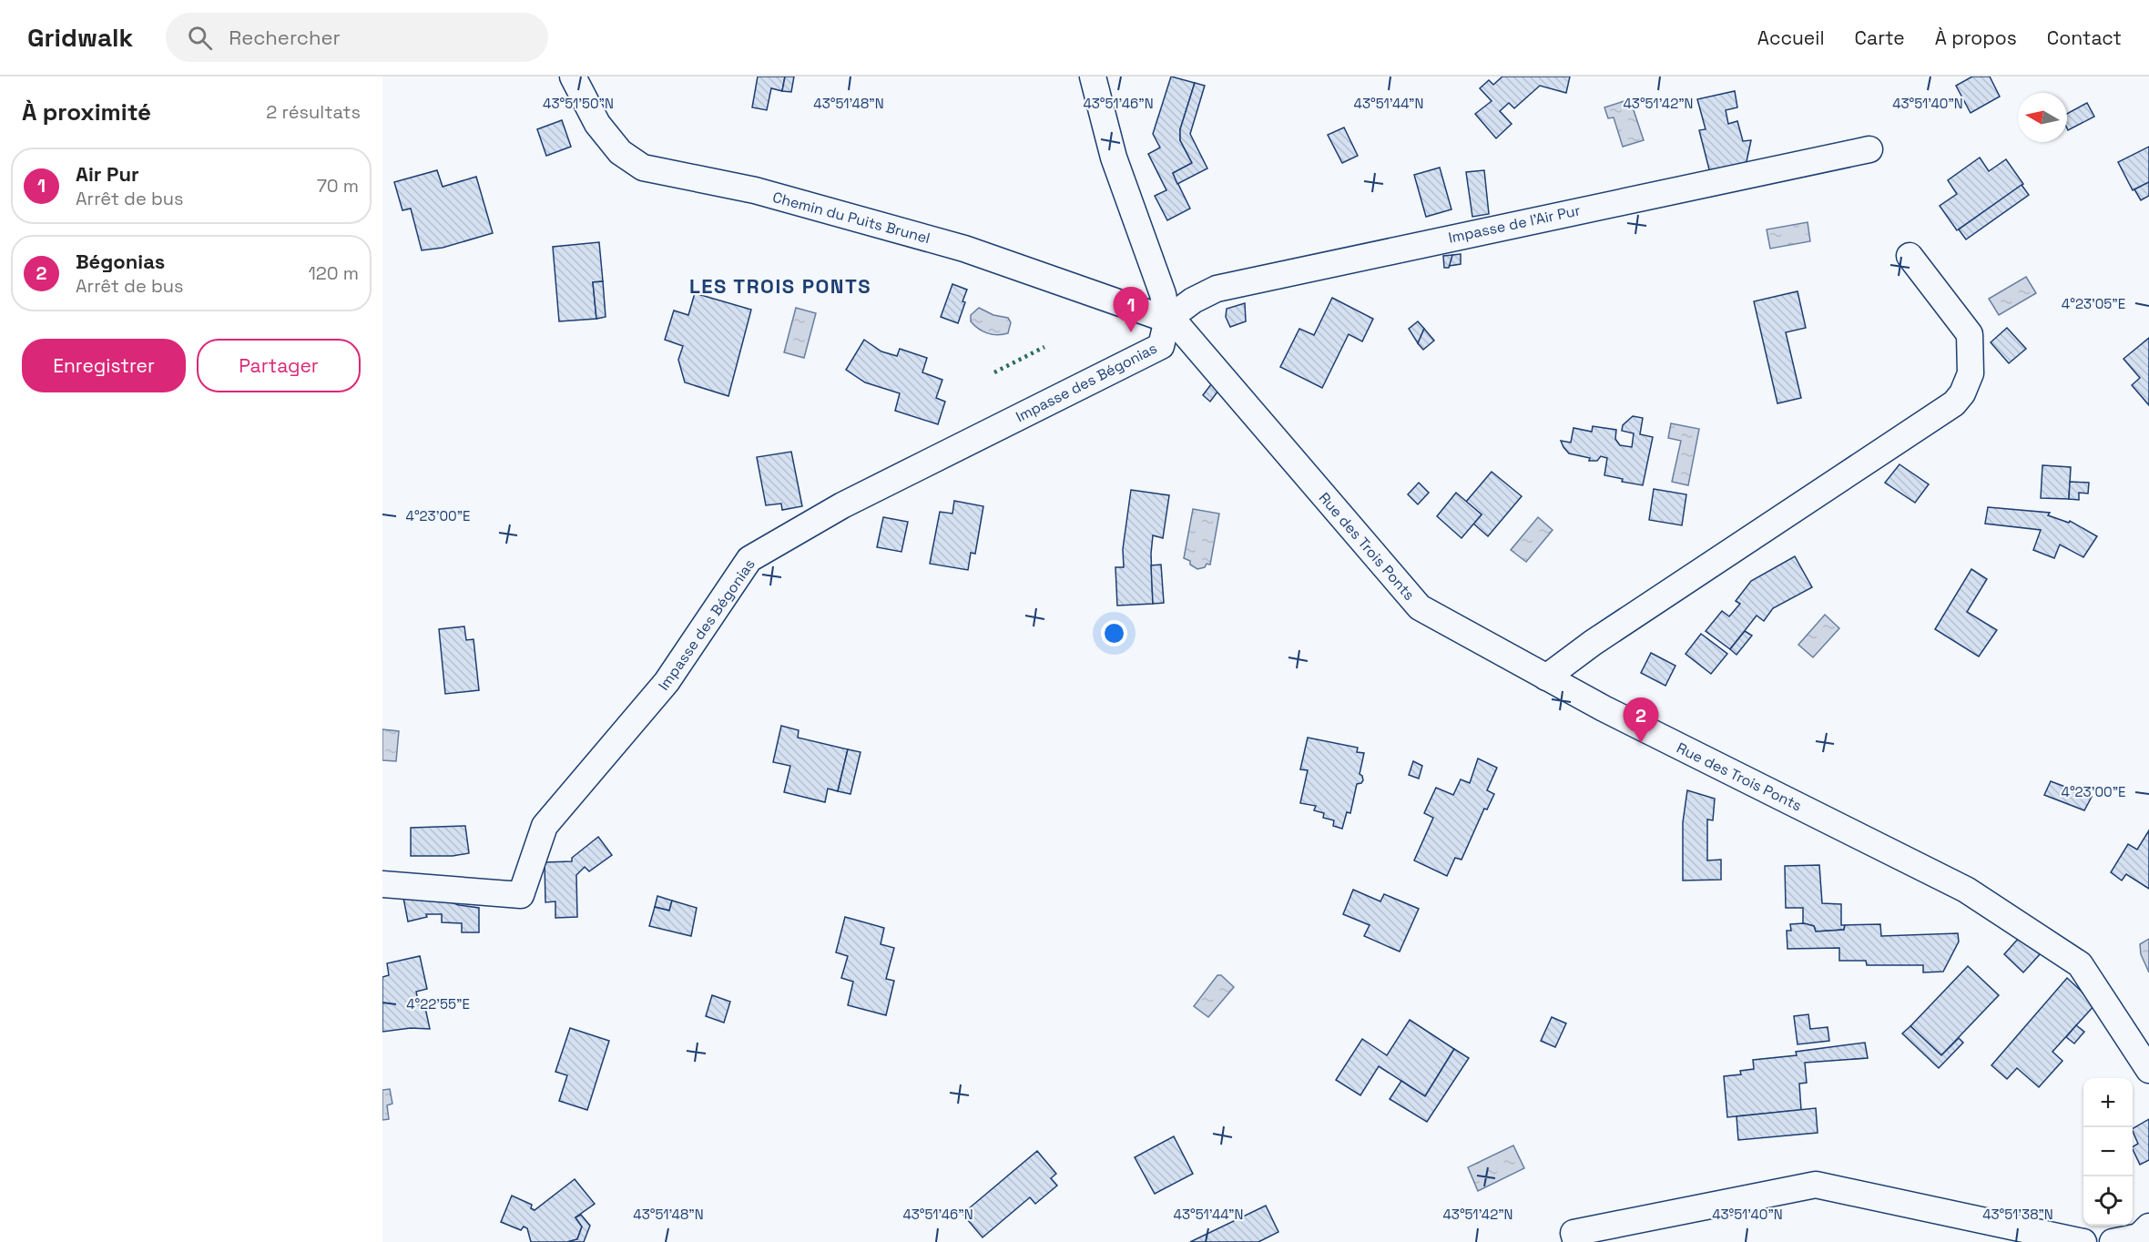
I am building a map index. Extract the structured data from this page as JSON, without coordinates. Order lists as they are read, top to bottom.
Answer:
{
  "streets": {
    "street": [
      "Chemin du Puits Brunel",
      "Impasse de l'Air Pur",
      "Impasse des Bégonias",
      "Rue des Trois Ponts"
    ]
  },
  "crossings": [
    ["Chemin du Puits Brunel", "Impasse de l'Air Pur"],
    ["Chemin du Puits Brunel", "Impasse des Bégonias"],
    ["Chemin du Puits Brunel", "Rue des Trois Ponts"],
    ["Impasse de l'Air Pur", "Impasse des Bégonias"],
    ["Impasse de l'Air Pur", "Rue des Trois Ponts"],
    ["Impasse des Bégonias", "Rue des Trois Ponts"]
  ],
  "districts": ["LES TROIS PONTS"],
  "north": "left",
  "page": {
    "header": "Gridwalk",
    "search": "Rechercher",
    "nav": [
      "Accueil",
      "Carte",
      "À propos",
      "Contact"
    ],
    "heading": ["À proximité", "2 résultats"],
    "list": [
      {
        "mark": "1",
        "name": "Air Pur",
        "note": "Arrêt de bus",
        "value": "70 m"
      },
      {
        "mark": "2",
        "name": "Bégonias",
        "note": "Arrêt de bus",
        "value": "120 m"
      }
    ],
    "pins": ["1", "2"],
    "buttons": ["Enregistrer", "Partager"],
    "map_buttons": ["+", "−"]
  },
  "coordinates": [
    "43°51'50\"N",
    "43°51'48\"N",
    "43°51'46\"N",
    "43°51'44\"N",
    "43°51'42\"N",
    "43°51'40\"N",
    "4°23'05\"E",
    "4°23'00\"E",
    "4°22'55\"E",
    "43°51'38\"N"
  ]
}
